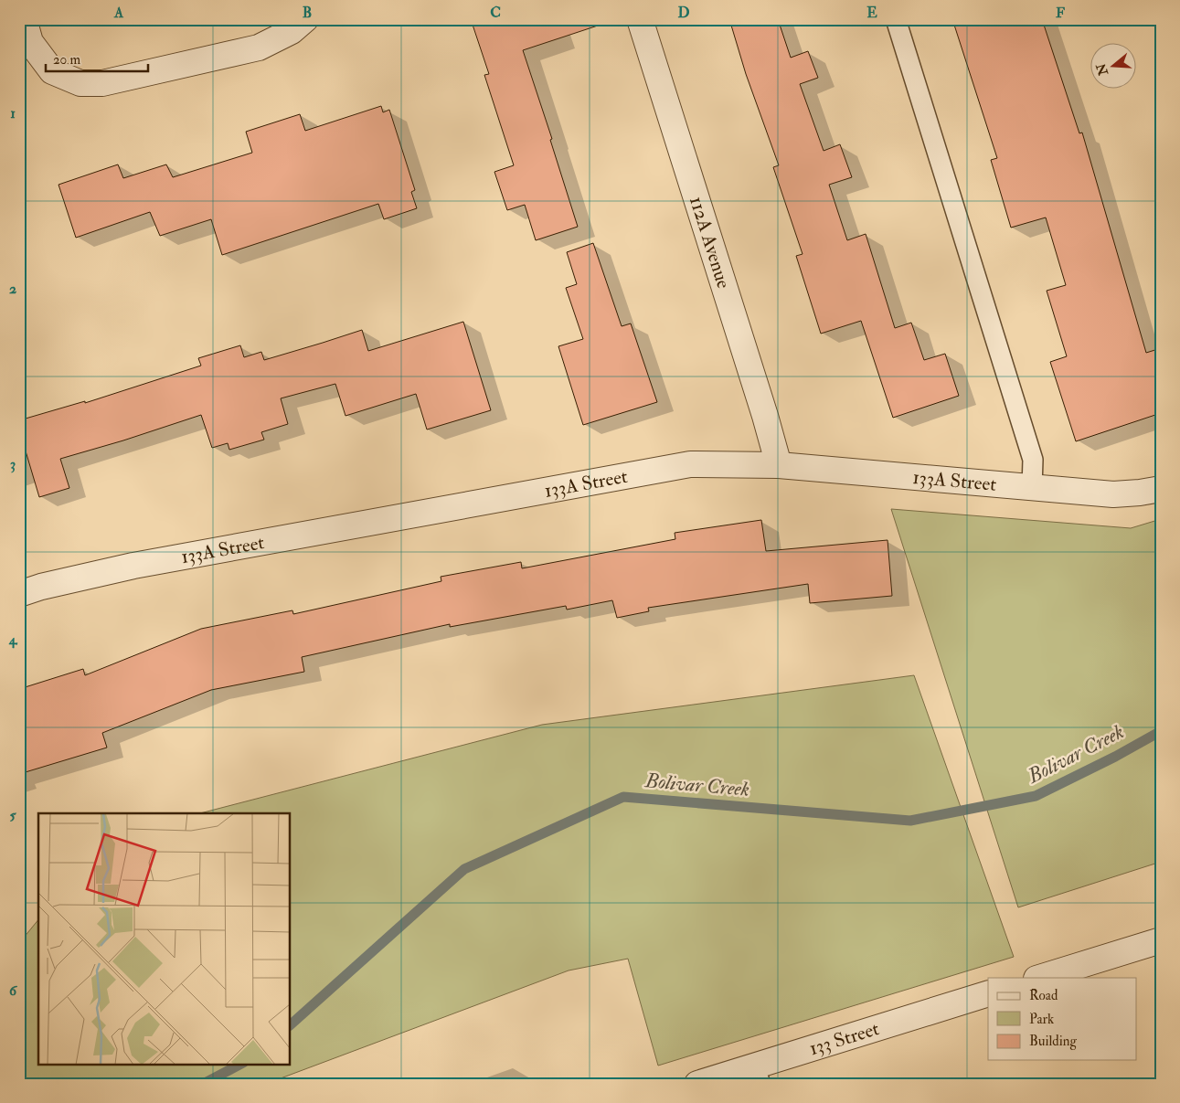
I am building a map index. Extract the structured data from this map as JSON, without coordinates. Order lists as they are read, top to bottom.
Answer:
{
  "streets": {
    "street": ["112A Avenue", "133A Street", "133 Street"]
  },
  "crossings": [
    ["112A Avenue", "133A Street"]
  ],
  "water": ["Bolivar Creek"],
  "legend": ["Road", "Park", "Building"],
  "scale_bar": "20 m",
  "north": "left",
  "grid": {
    "columns": [
      "A",
      "B",
      "C",
      "D",
      "E",
      "F"
    ],
    "rows": [
      "1",
      "2",
      "3",
      "4",
      "5",
      "6"
    ]
  }
}
